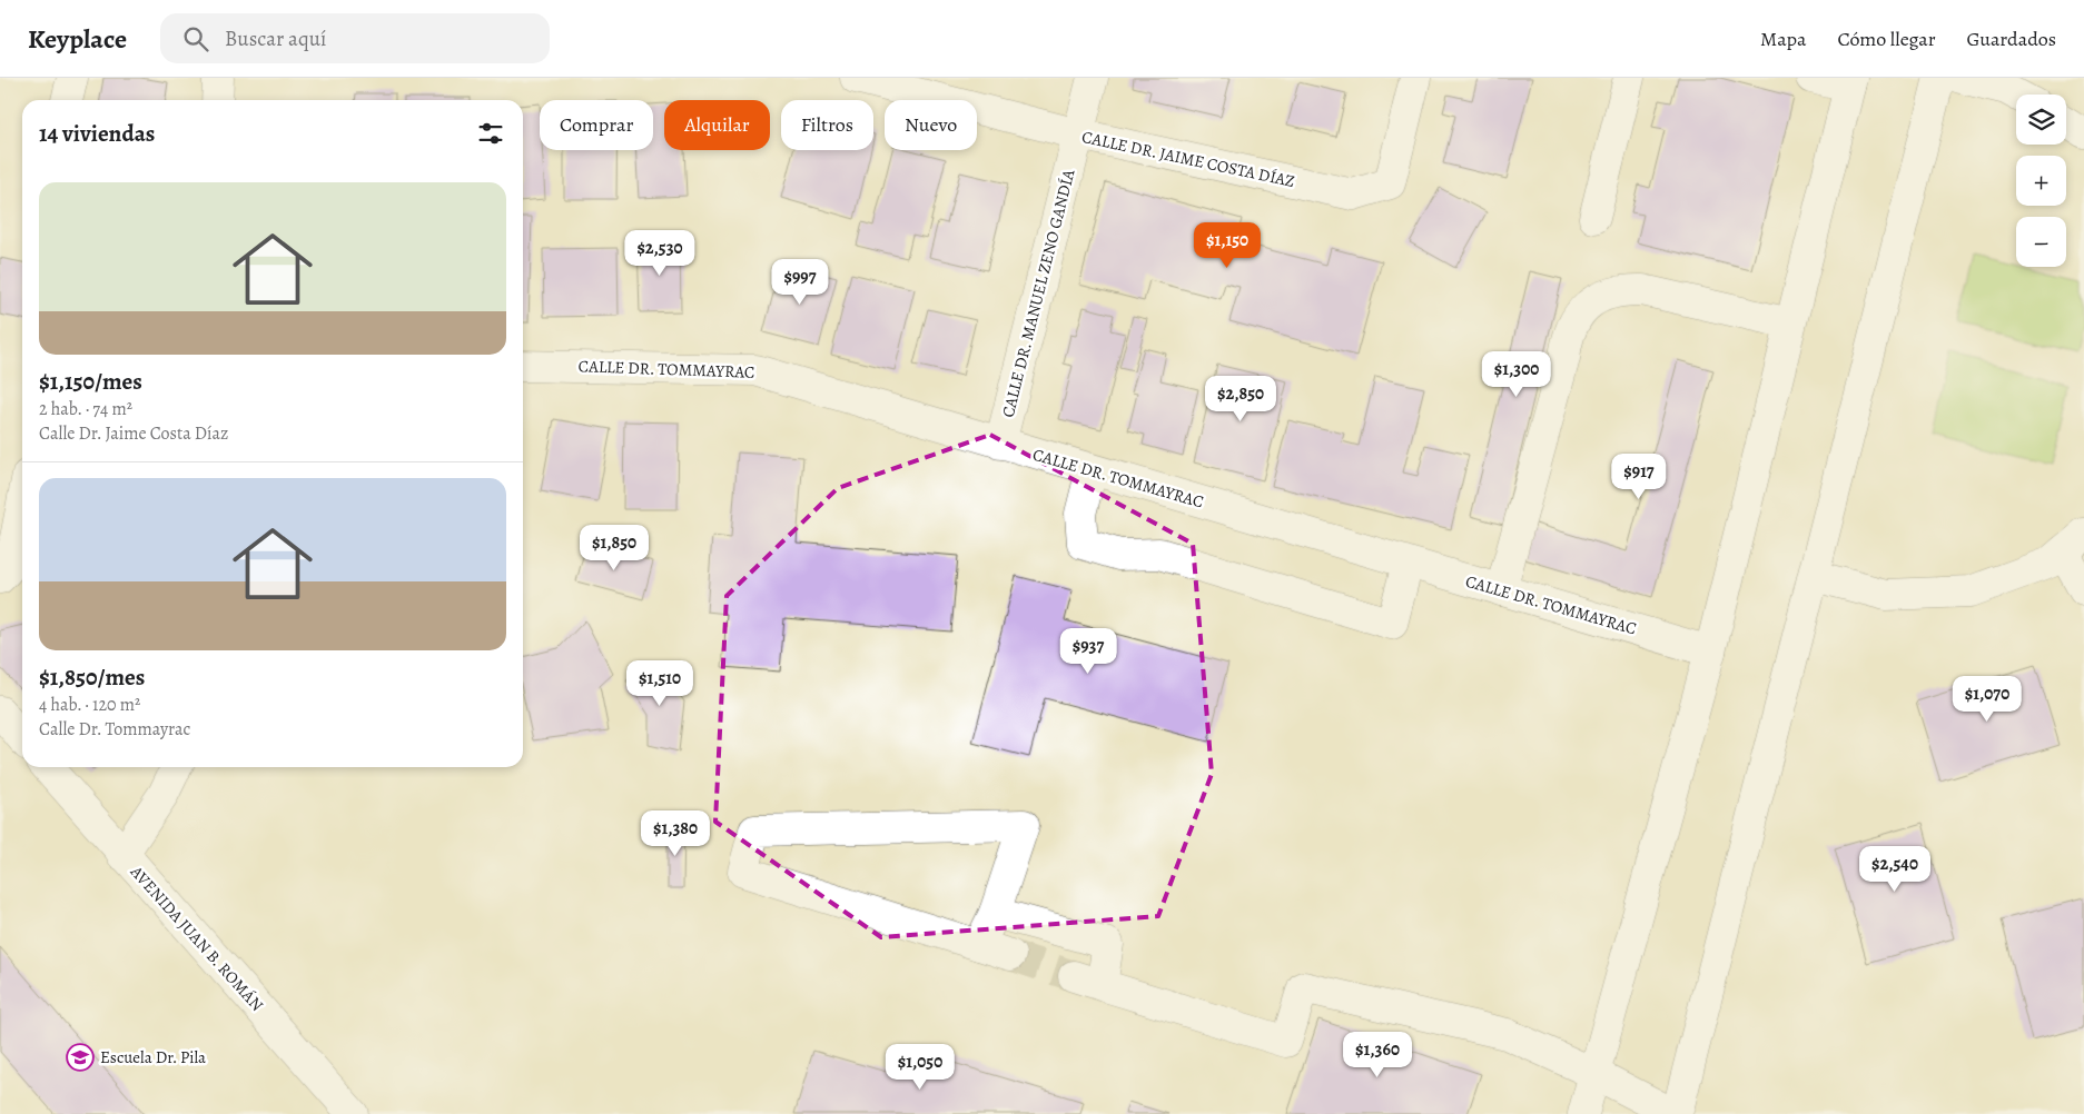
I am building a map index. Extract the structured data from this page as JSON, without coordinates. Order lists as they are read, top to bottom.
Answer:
{
  "streets": {
    "street": [
      "CALLE DR. JAIME COSTA DÍAZ",
      "CALLE DR. MANUEL ZENO GANDÍA",
      "CALLE DR. TOMMAYRAC",
      "AVENIDA JUAN B. ROMÁN"
    ]
  },
  "crossings": [
    ["CALLE DR. JAIME COSTA DÍAZ", "CALLE DR. MANUEL ZENO GANDÍA"],
    ["CALLE DR. MANUEL ZENO GANDÍA", "CALLE DR. TOMMAYRAC"]
  ],
  "places": {
    "school or university": ["Escuela Dr. Pila"]
  },
  "page": {
    "header": "Keyplace",
    "search": "Buscar aquí",
    "nav": ["Mapa", "Cómo llegar", "Guardados"],
    "map_buttons": ["+", "−"],
    "chip": [
      "Comprar",
      "Alquilar",
      "Filtros",
      "Nuevo"
    ],
    "heading": "14 viviendas",
    "list": [
      {
        "name": "$1,150/mes",
        "note": "2 hab. · 74 m² · Calle Dr. Jaime Costa Díaz"
      },
      {
        "name": "$1,850/mes",
        "note": "4 hab. · 120 m² · Calle Dr. Tommayrac"
      }
    ],
    "price": [
      "$1,150",
      "$2,530",
      "$997",
      "$1,300",
      "$2,850",
      "$917",
      "$1,850",
      "$937",
      "$1,510",
      "$1,070",
      "$1,380",
      "$2,540",
      "$1,360",
      "$1,050"
    ]
  }
}
